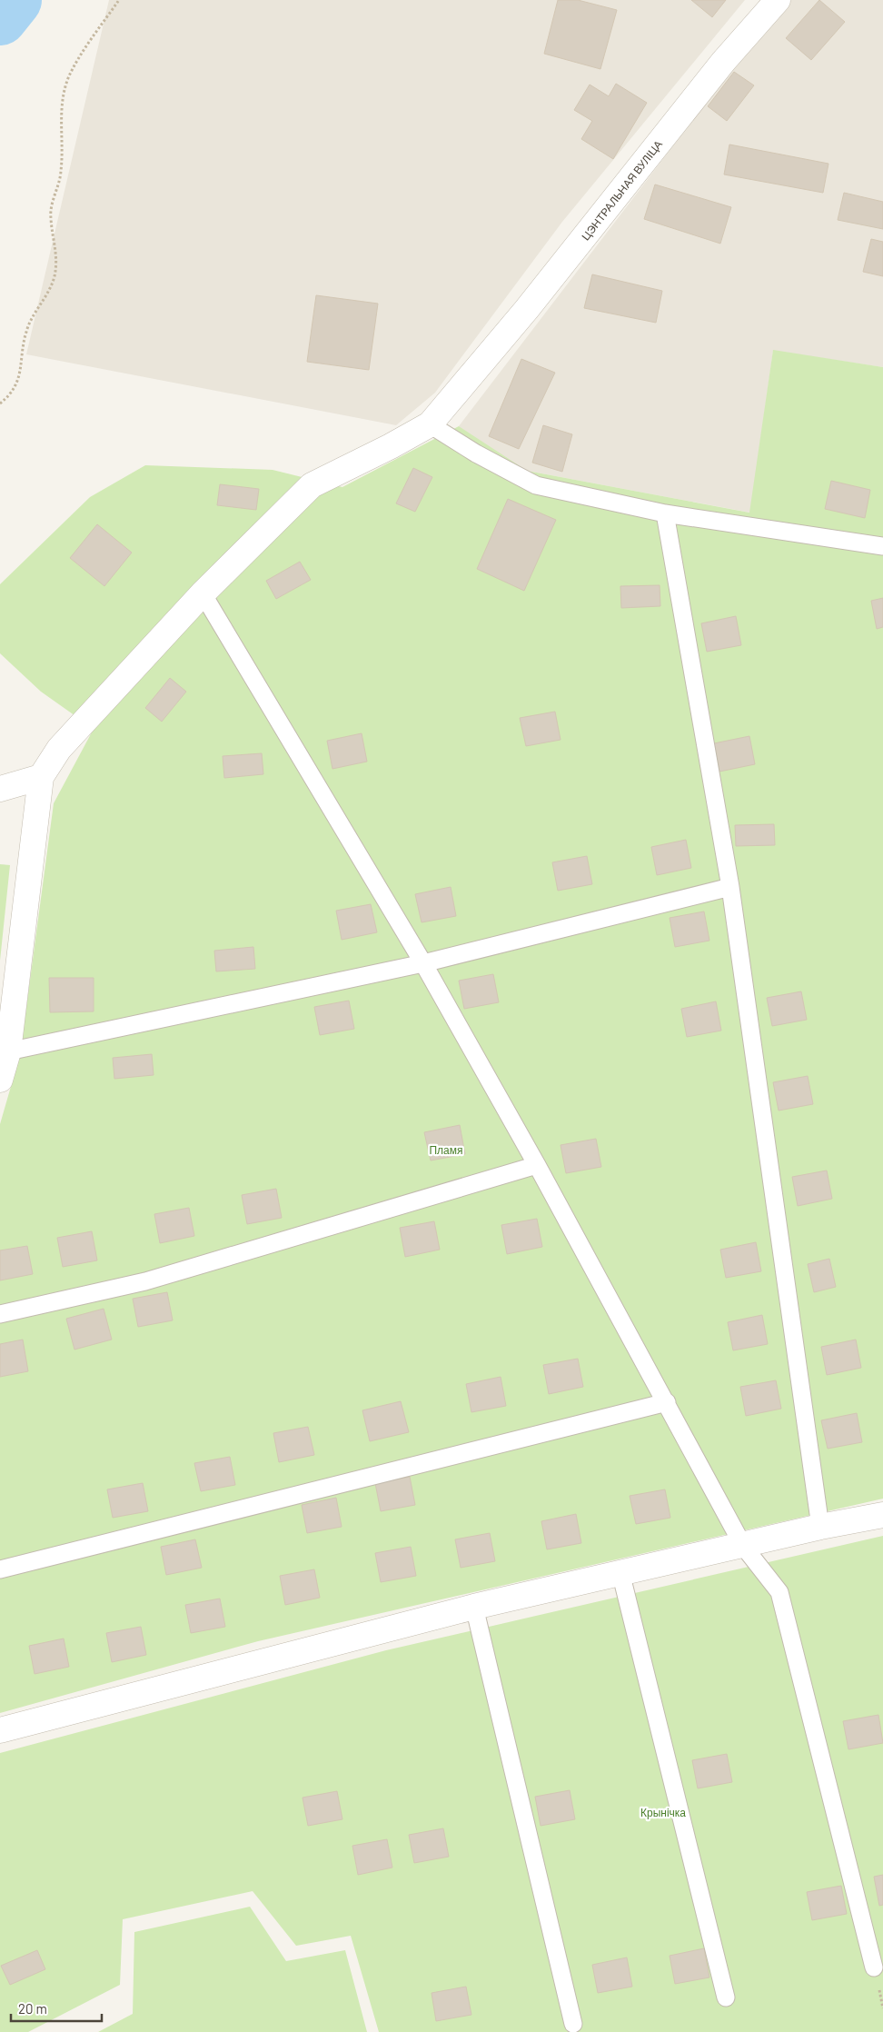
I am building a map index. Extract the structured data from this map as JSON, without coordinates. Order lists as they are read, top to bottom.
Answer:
{
  "streets": {
    "street": ["ЦЭНТРАЛЬНАЯ ВУЛІЦА"]
  },
  "parks": ["Пламя", "Крынічка"],
  "scale_bar": "20 m"
}
